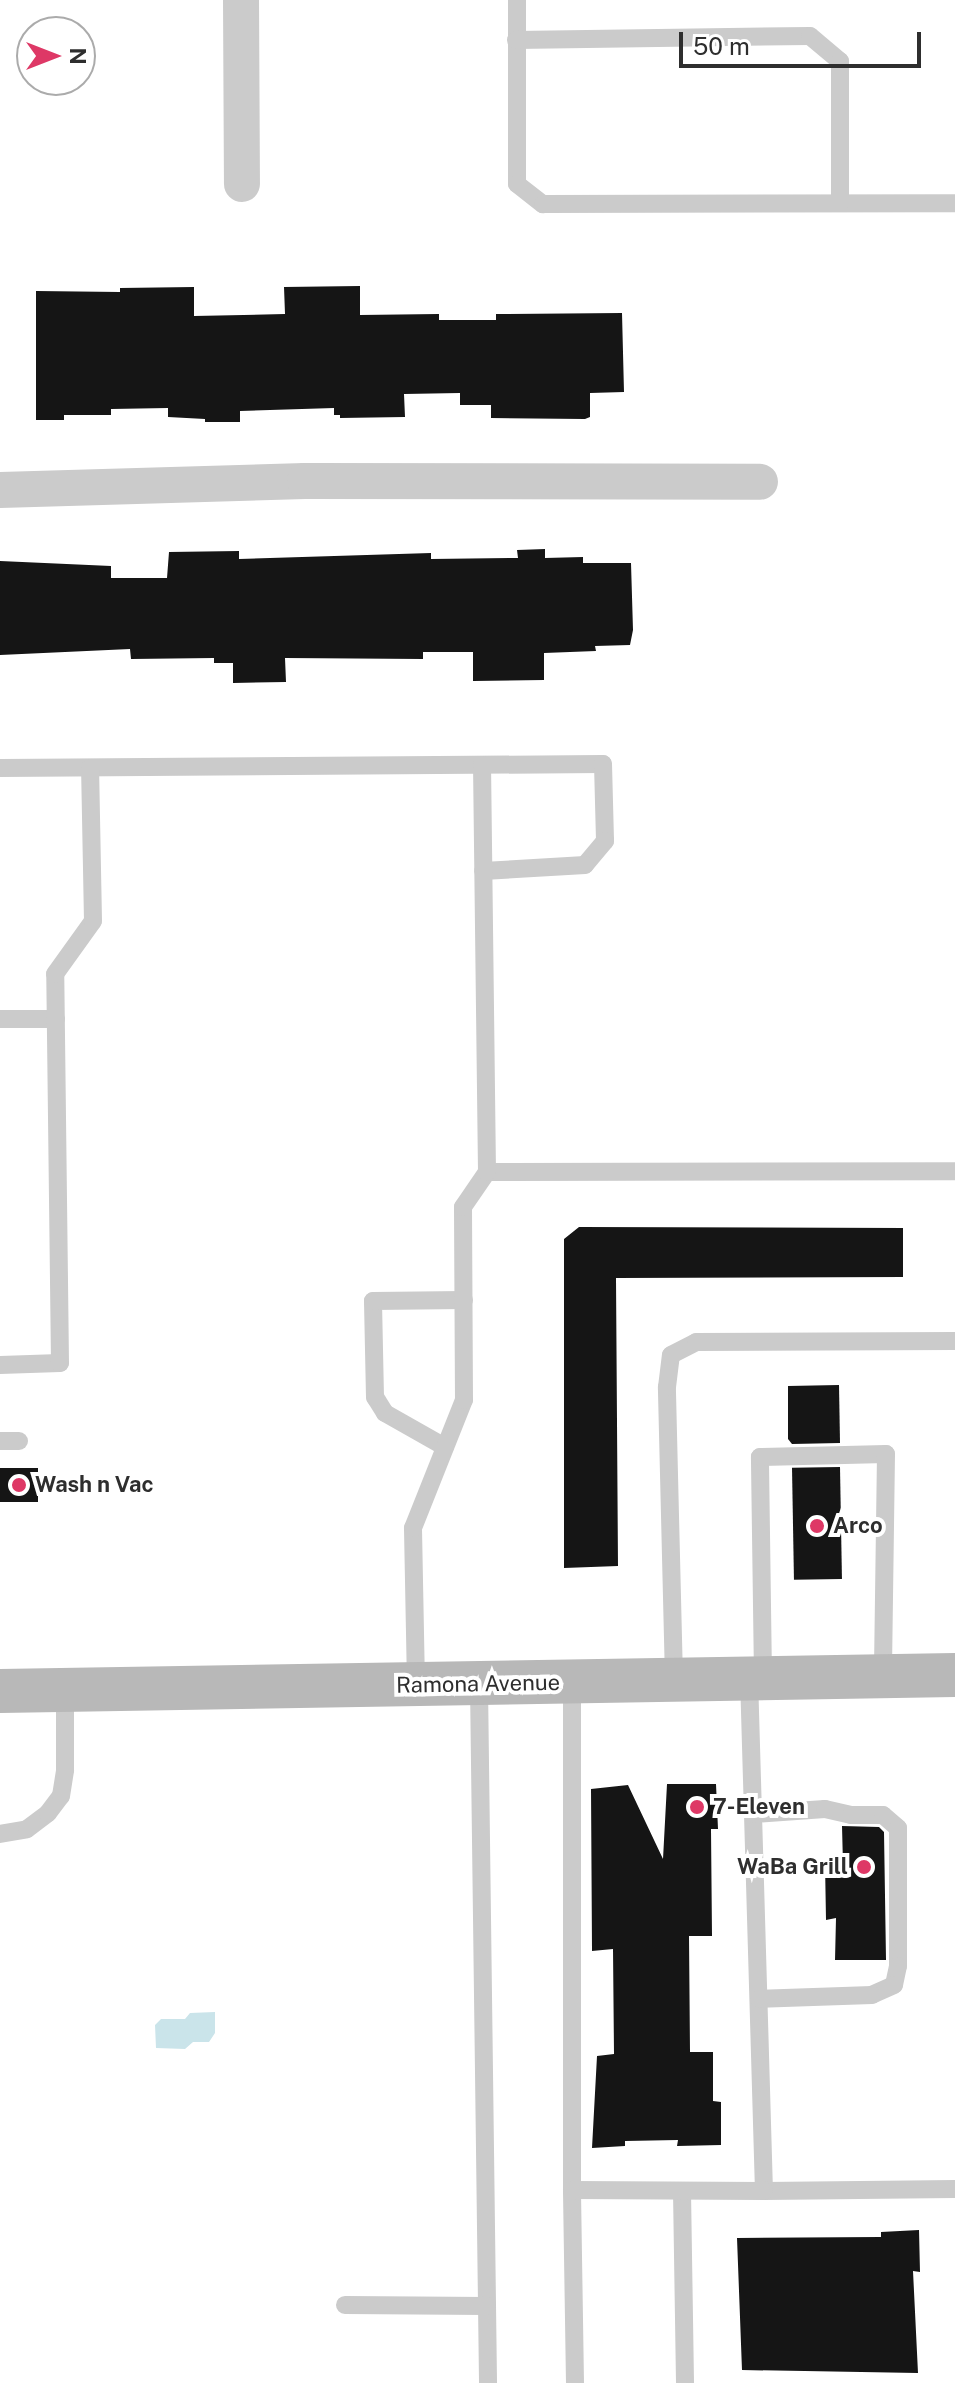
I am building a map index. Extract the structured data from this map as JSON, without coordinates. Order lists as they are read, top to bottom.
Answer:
{
  "streets": {
    "main road": ["Ramona Avenue"]
  },
  "places": [
    "Wash n Vac",
    "Arco",
    "7-Eleven",
    "WaBa Grill"
  ],
  "scale_bar": "50 m",
  "north": "right"
}
